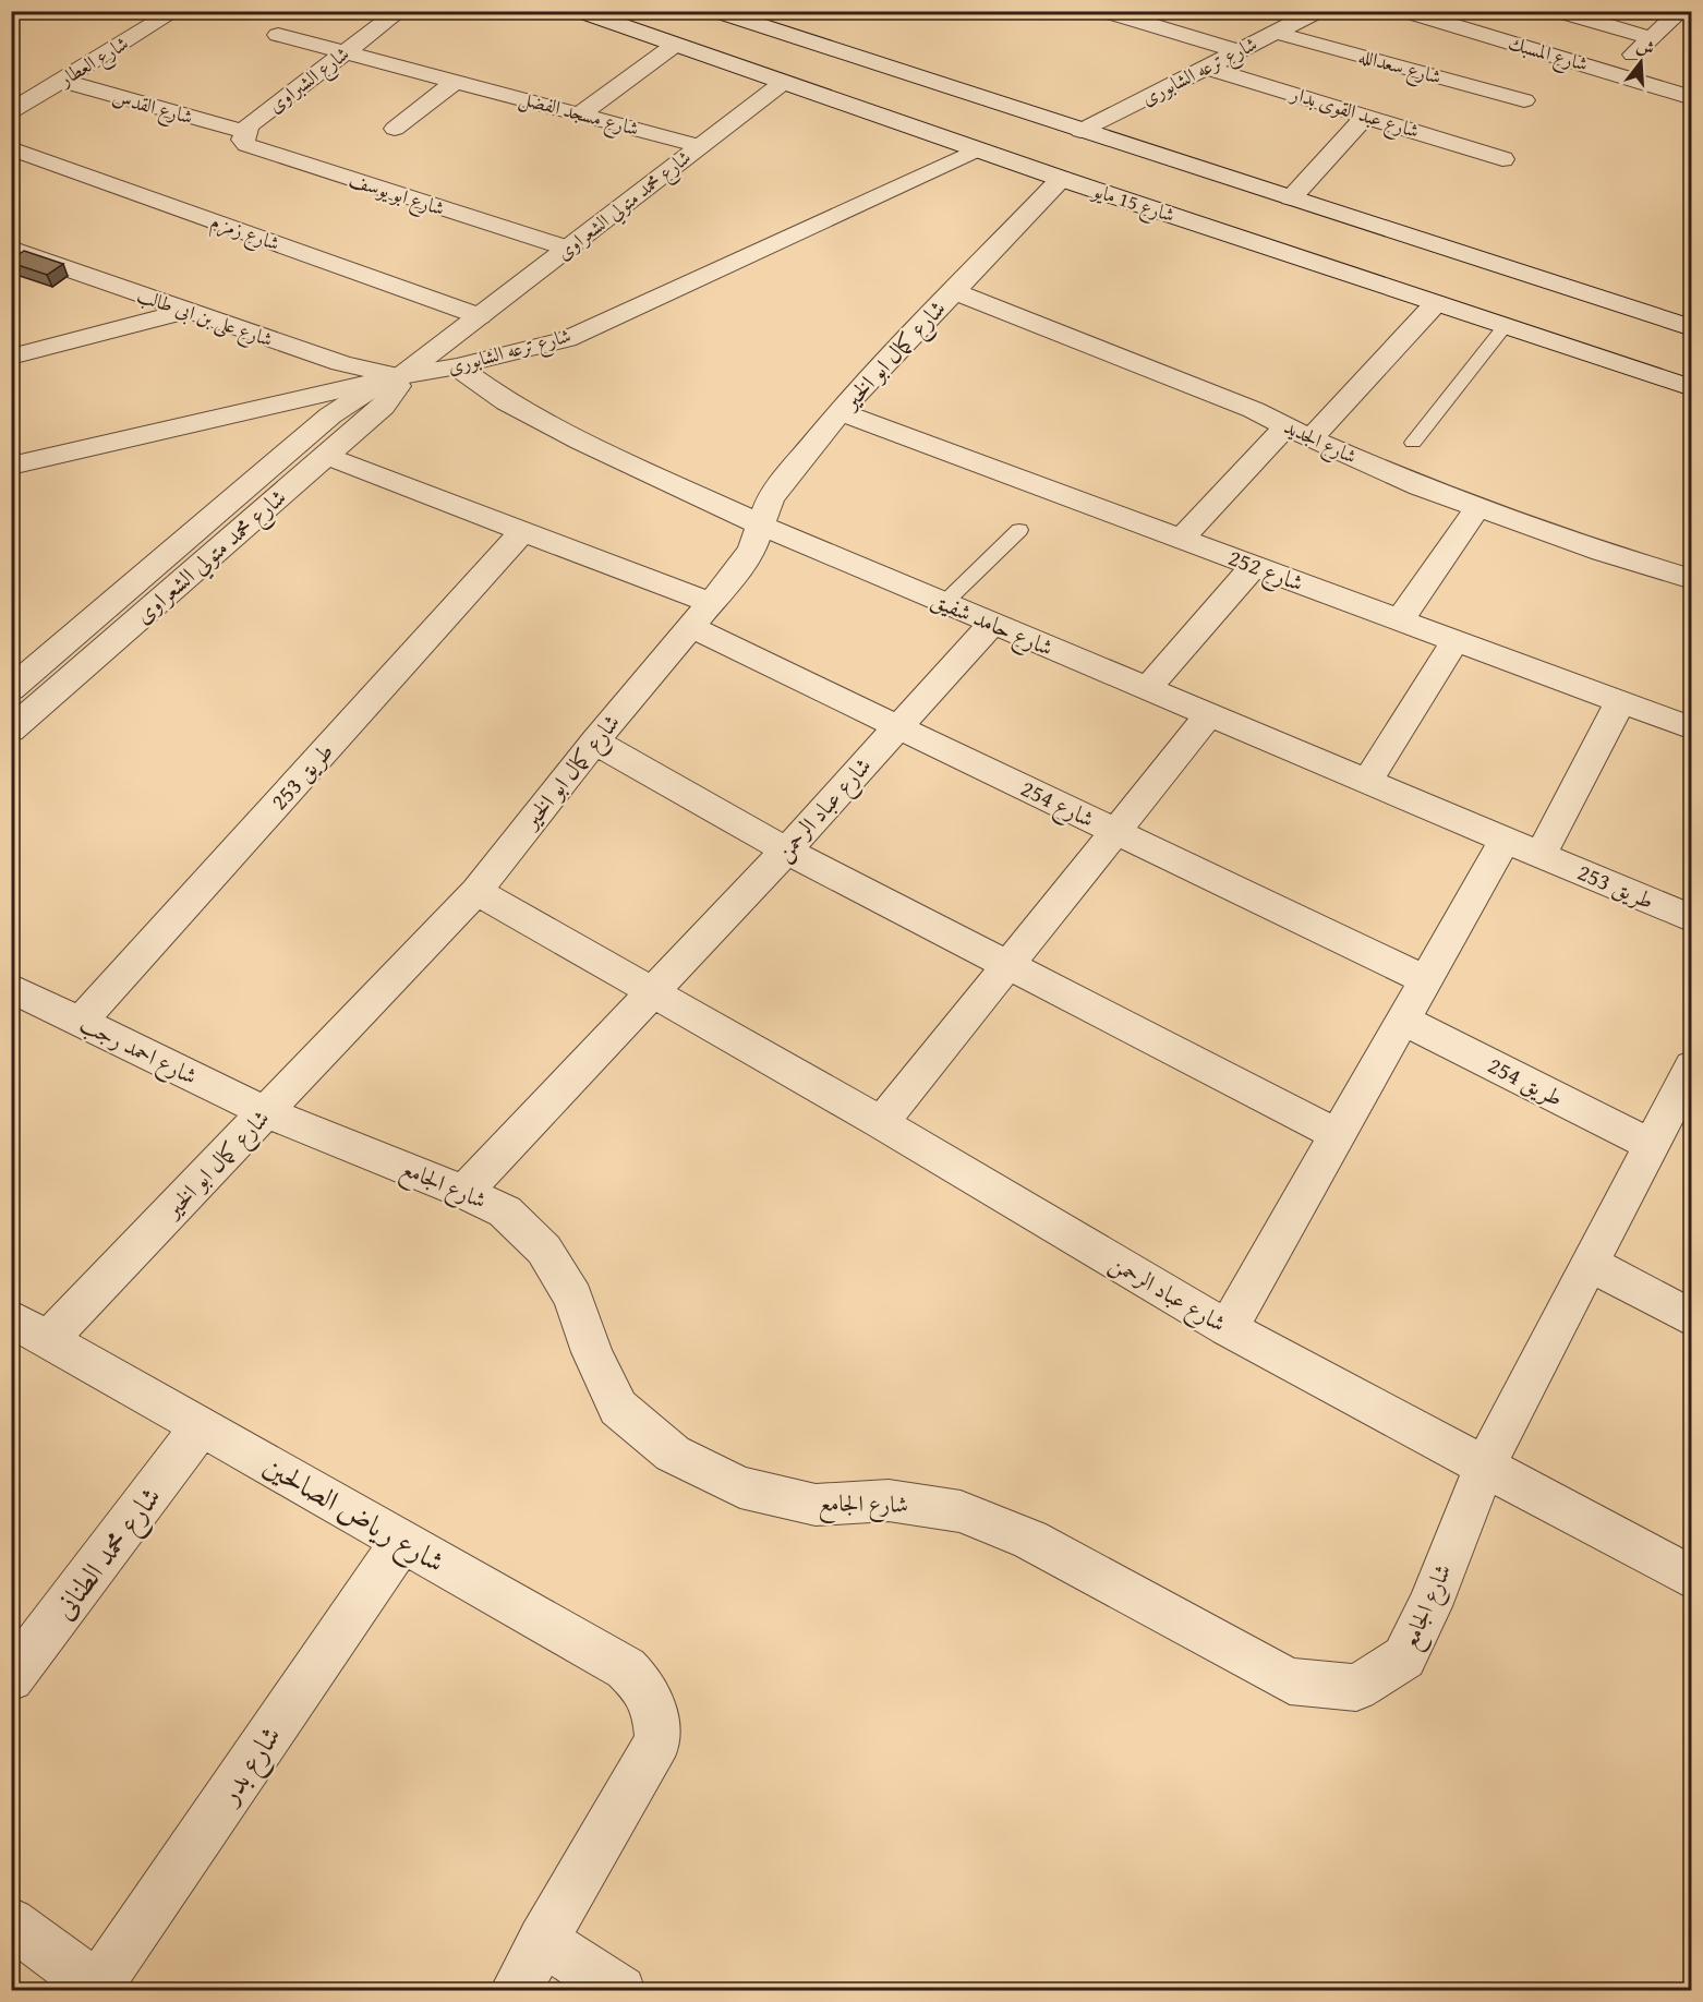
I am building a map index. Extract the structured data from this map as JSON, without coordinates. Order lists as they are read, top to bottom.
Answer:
{
  "streets": {
    "street": [
      "شارع المسبك",
      "شارع العطار",
      "شارع سعدالله",
      "شارع ترعه الشابورى",
      "شارع الشبراوى",
      "شارع القدس",
      "شارع عبد القوى بدار",
      "شارع مسجد الفضل",
      "شارع ابو يوسف",
      "شارع 15 مايو",
      "شارع محمد متولي الشعراوى",
      "شارع زمزم",
      "شارع على بن ابى طالب",
      "شارع كمال ابو الخير",
      "شارع الجديد",
      "شارع 252",
      "شارع حامد شفيق",
      "طريق 253",
      "شارع 254",
      "شارع عباد الرحمن",
      "شارع احمد رجب",
      "طريق 254",
      "شارع الجامع",
      "شارع رياض الصالحين",
      "شارع محمد الطنانى",
      "شارع بدر"
    ]
  },
  "crossings": [
    ["شارع العطار", "شارع القدس"],
    ["شارع سعدالله", "شارع ترعه الشابورى"],
    ["شارع ترعه الشابورى", "شارع عبد القوى بدار"],
    ["شارع ترعه الشابورى", "شارع 15 مايو"],
    ["شارع ترعه الشابورى", "شارع محمد متولي الشعراوى"],
    ["شارع ترعه الشابورى", "شارع على بن ابى طالب"],
    ["شارع ترعه الشابورى", "شارع حامد شفيق"],
    ["شارع الشبراوى", "شارع القدس"],
    ["شارع الشبراوى", "شارع مسجد الفضل"],
    ["شارع الشبراوى", "شارع ابو يوسف"],
    ["شارع القدس", "شارع ابو يوسف"],
    ["شارع مسجد الفضل", "شارع محمد متولي الشعراوى"],
    ["شارع ابو يوسف", "شارع محمد متولي الشعراوى"],
    ["شارع 15 مايو", "شارع محمد متولي الشعراوى"],
    ["شارع 15 مايو", "شارع كمال ابو الخير"],
    ["شارع محمد متولي الشعراوى", "شارع زمزم"],
    ["شارع محمد متولي الشعراوى", "شارع على بن ابى طالب"],
    ["شارع محمد متولي الشعراوى", "شارع 254"],
    ["شارع كمال ابو الخير", "شارع الجديد"],
    ["شارع كمال ابو الخير", "شارع 252"],
    ["شارع كمال ابو الخير", "شارع حامد شفيق"],
    ["شارع كمال ابو الخير", "شارع 254"],
    ["شارع كمال ابو الخير", "شارع عباد الرحمن"],
    ["شارع كمال ابو الخير", "شارع احمد رجب"],
    ["شارع كمال ابو الخير", "شارع الجامع"],
    ["شارع كمال ابو الخير", "شارع رياض الصالحين"],
    ["شارع حامد شفيق", "طريق 253"],
    ["شارع حامد شفيق", "شارع عباد الرحمن"],
    ["طريق 253", "شارع 254"],
    ["طريق 253", "شارع احمد رجب"],
    ["شارع 254", "شارع عباد الرحمن"],
    ["شارع عباد الرحمن", "شارع الجامع"],
    ["شارع احمد رجب", "شارع الجامع"],
    ["طريق 254", "شارع الجامع"],
    ["شارع رياض الصالحين", "شارع محمد الطنانى"],
    ["شارع رياض الصالحين", "شارع بدر"]
  ],
  "north": "top"
}
